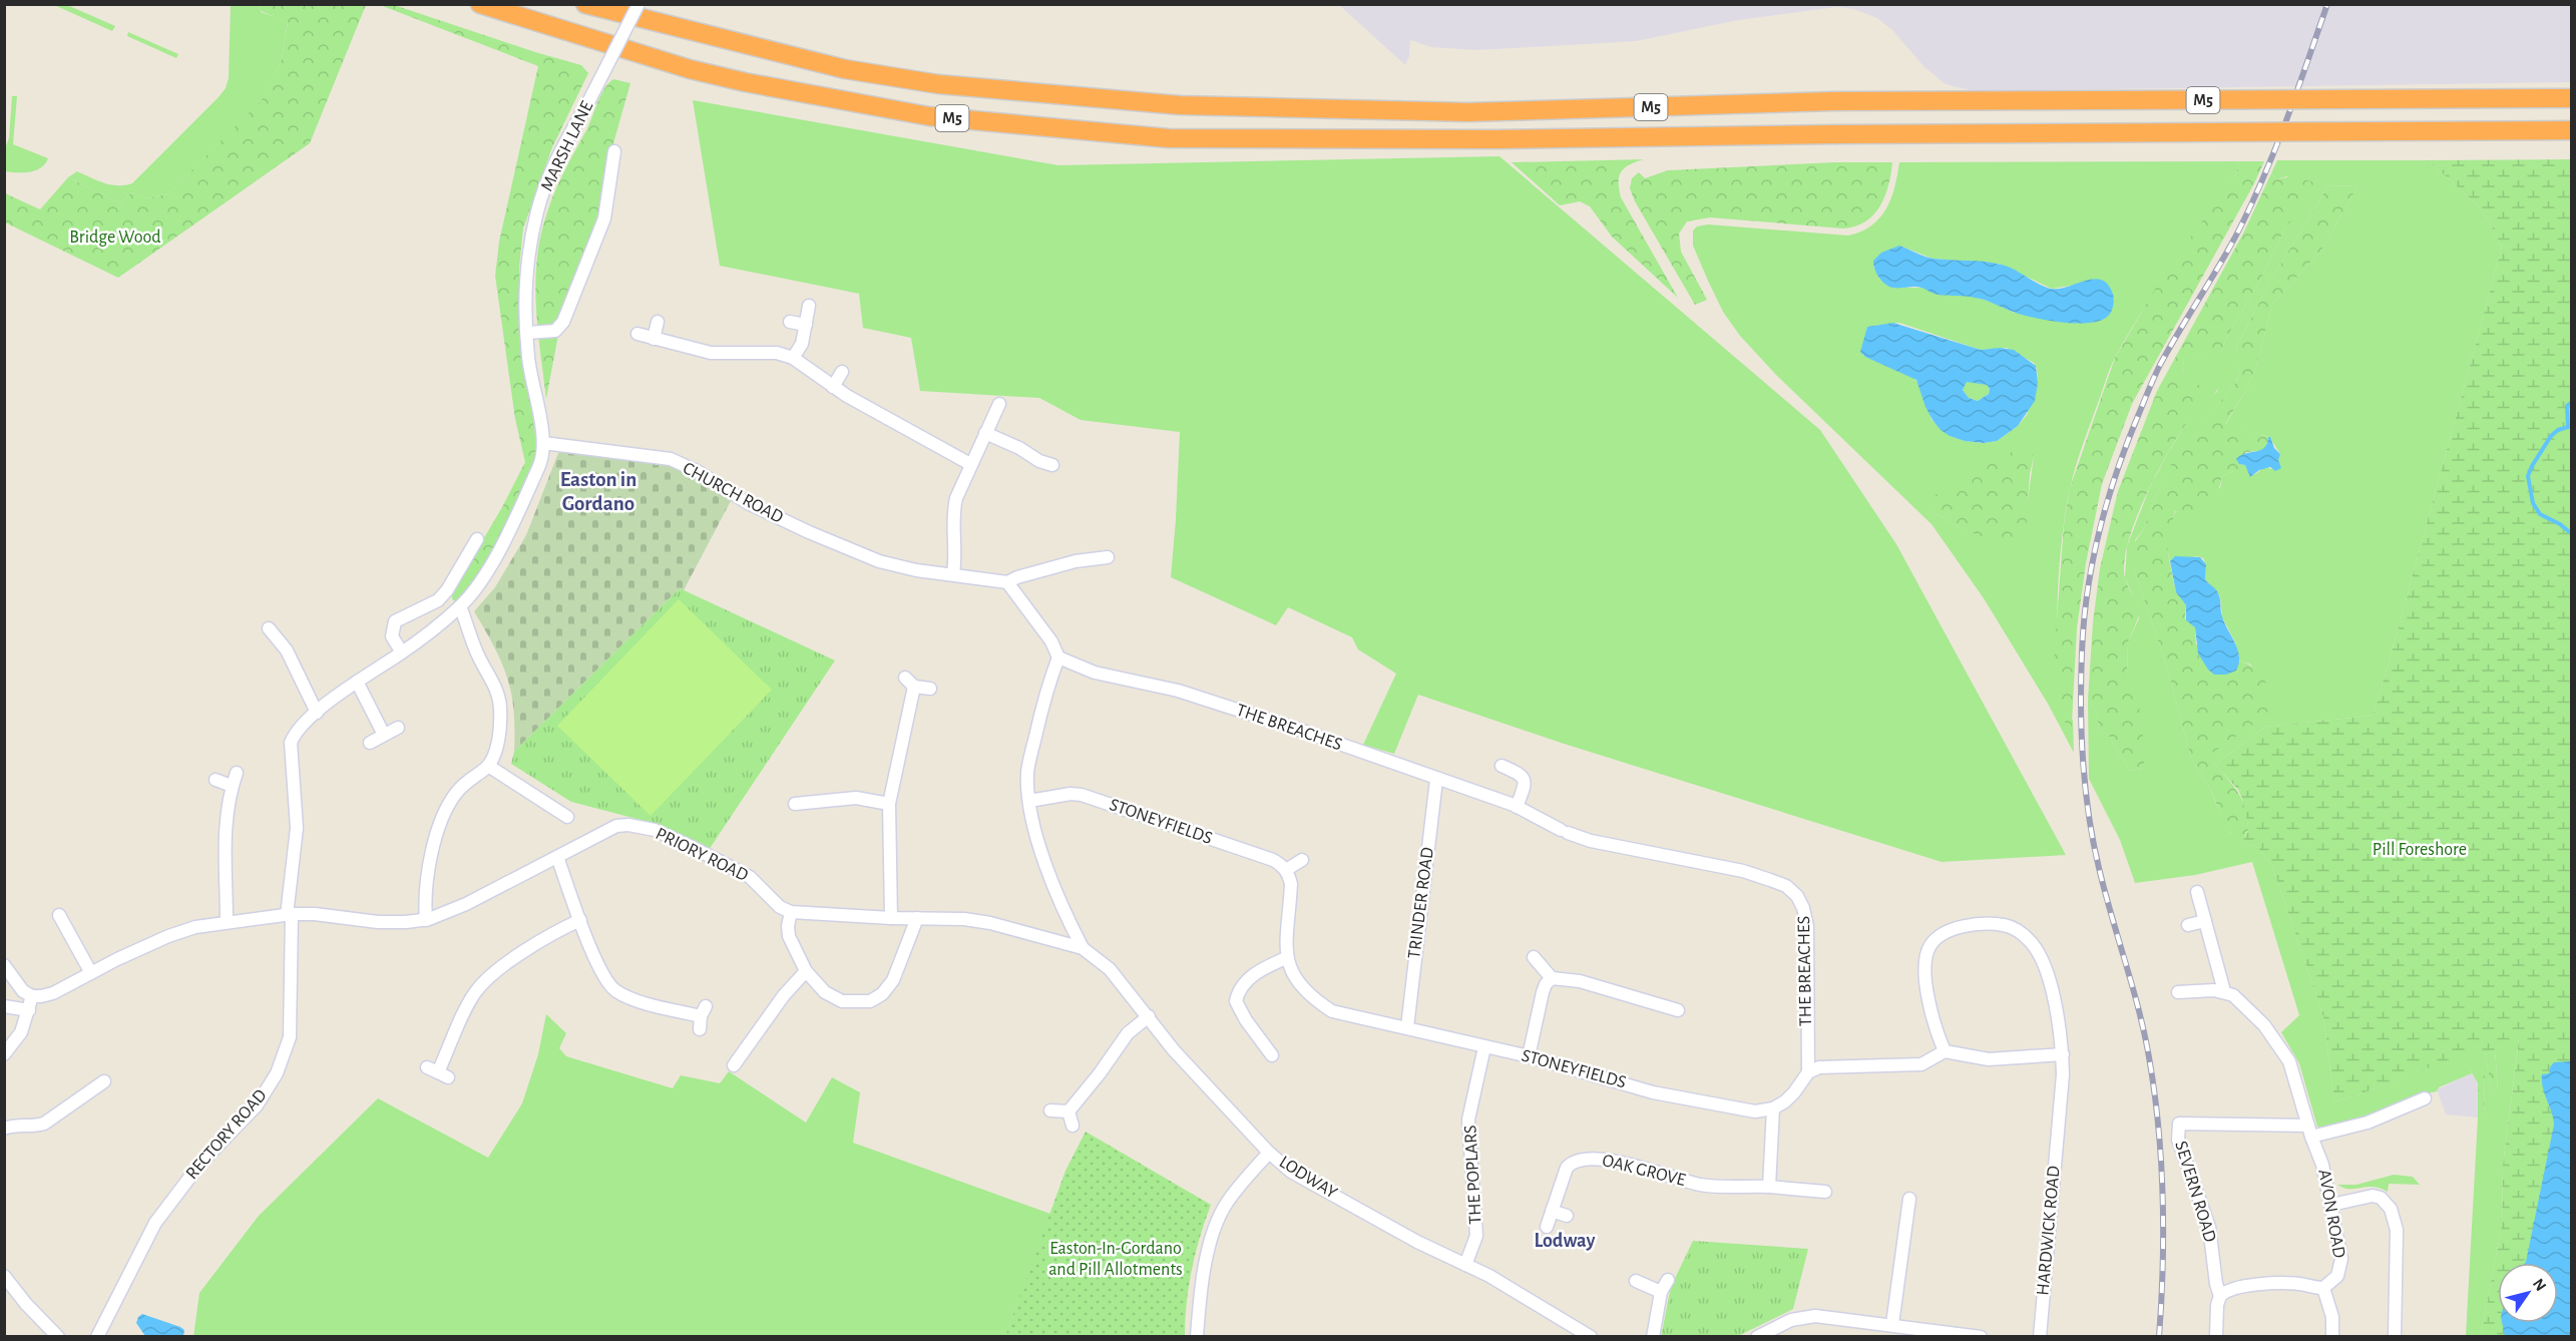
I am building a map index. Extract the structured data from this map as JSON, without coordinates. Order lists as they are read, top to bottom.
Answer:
{
  "streets": {
    "highway": ["M5"],
    "street": [
      "MARSH LANE",
      "CHURCH ROAD",
      "THE BREACHES",
      "STONEYFIELDS",
      "PRIORY ROAD",
      "TRINDER ROAD",
      "RECTORY ROAD",
      "OAK GROVE",
      "THE POPLARS",
      "LODWAY",
      "SEVERN ROAD",
      "AVON ROAD",
      "HARDWICK ROAD"
    ]
  },
  "crossings": [
    ["MARSH LANE", "CHURCH ROAD"],
    ["THE BREACHES", "TRINDER ROAD"],
    ["STONEYFIELDS", "TRINDER ROAD"],
    ["STONEYFIELDS", "THE POPLARS"],
    ["PRIORY ROAD", "RECTORY ROAD"],
    ["THE POPLARS", "LODWAY"],
    ["SEVERN ROAD", "AVON ROAD"]
  ],
  "districts": ["Easton in Gordano", "Lodway"],
  "parks": ["Bridge Wood", "Pill Foreshore", "Easton-In-Gordano and Pill Allotments"],
  "north": "top right"
}
